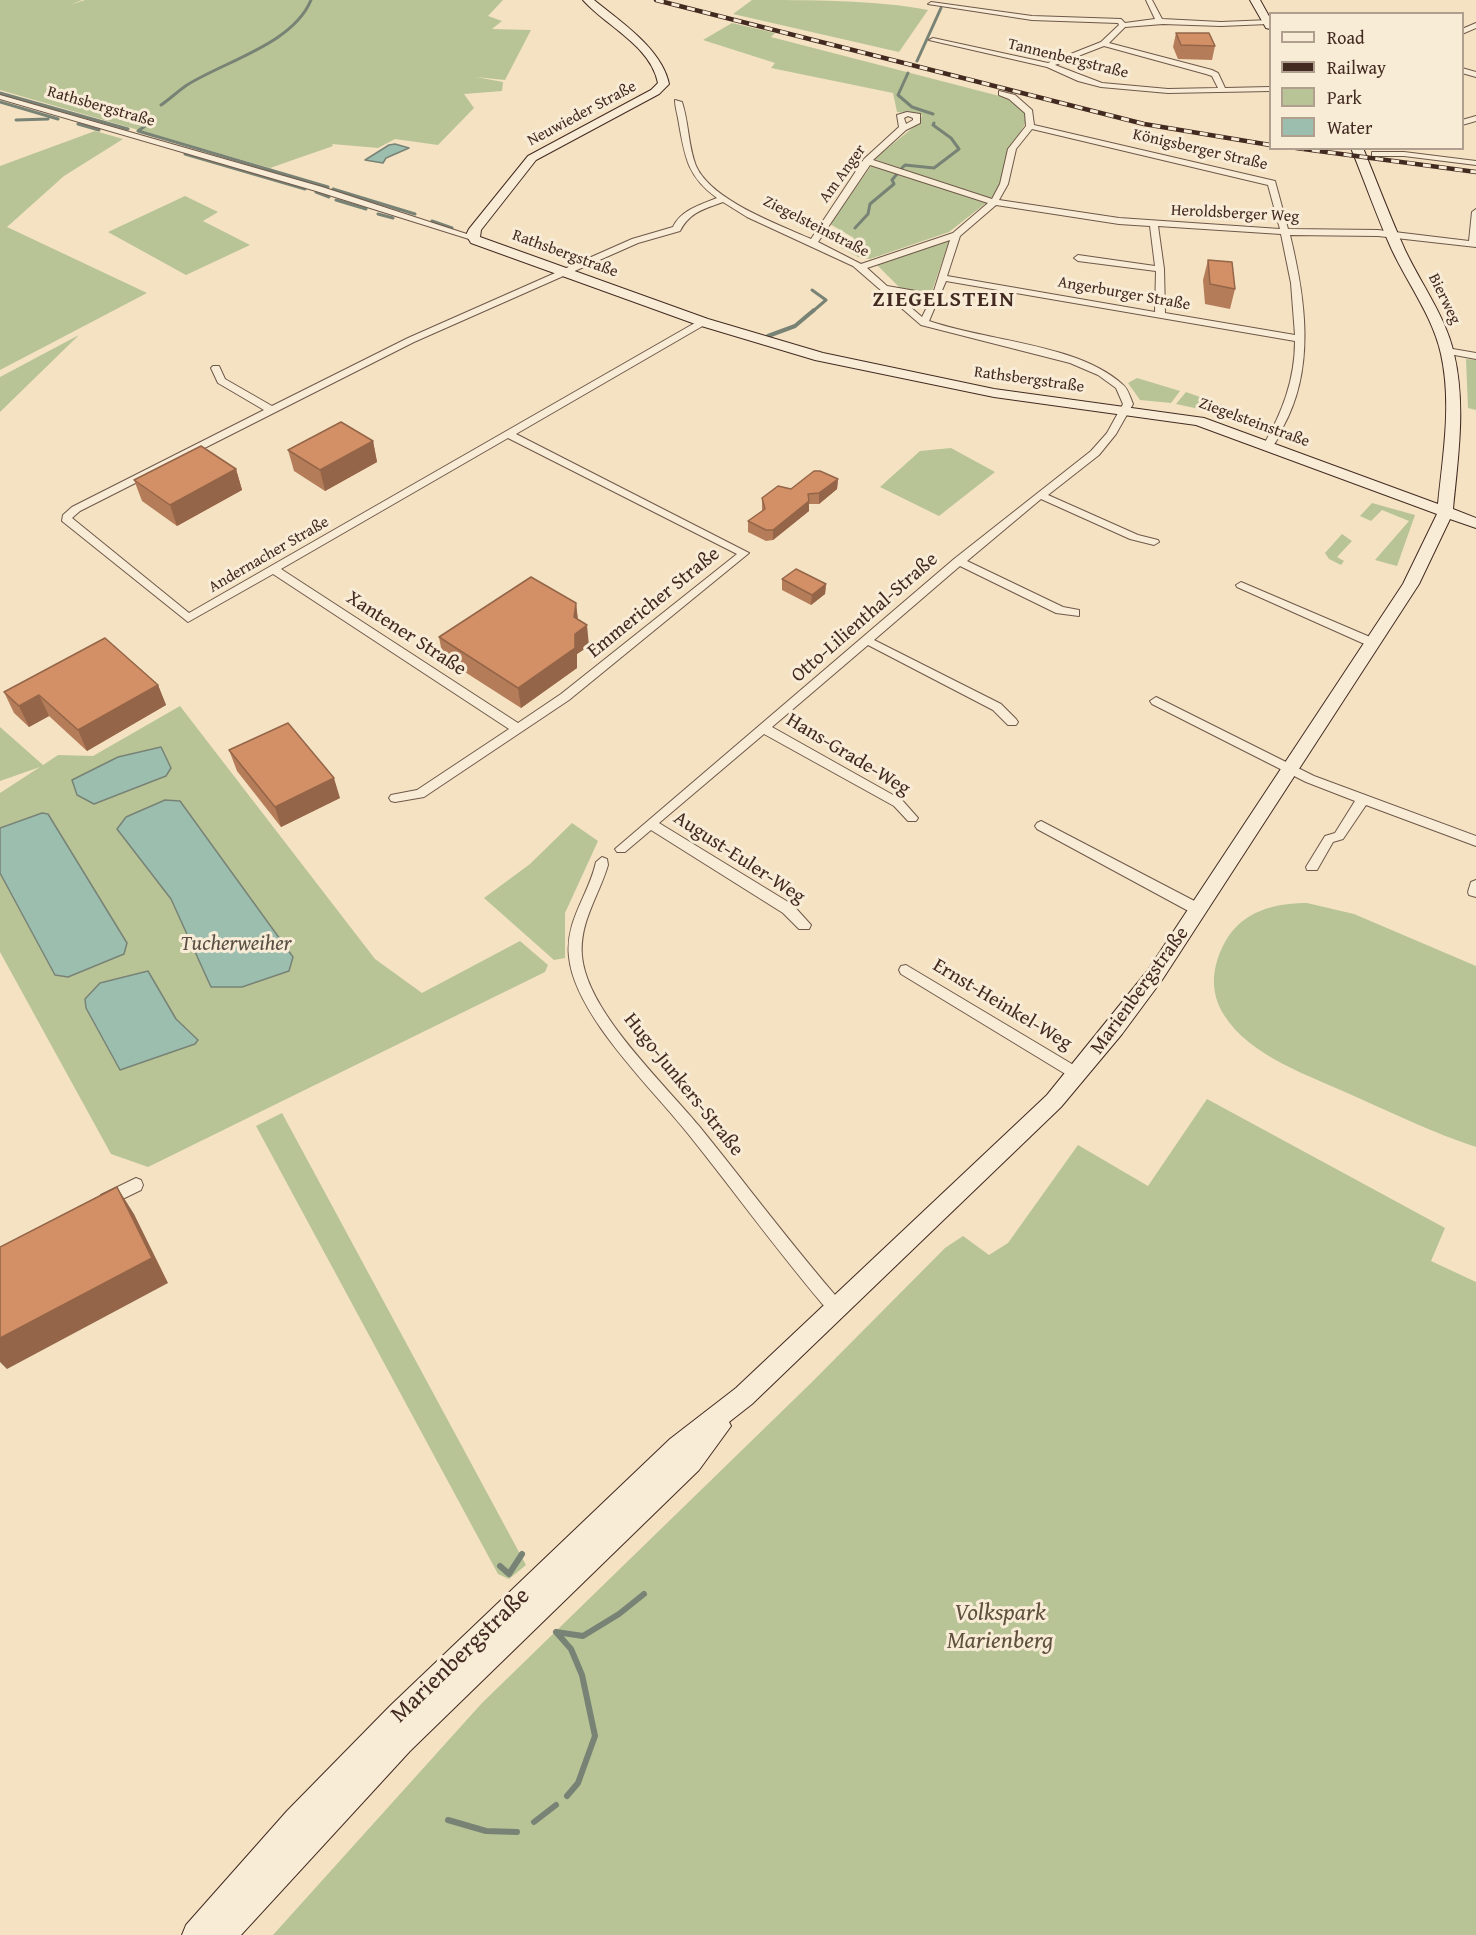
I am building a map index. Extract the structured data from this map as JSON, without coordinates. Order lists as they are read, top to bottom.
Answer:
{
  "streets": {
    "main road": [
      "Rathsbergstraße",
      "Neuwieder Straße",
      "Ziegelsteinstraße",
      "Bierweg",
      "Marienbergstraße"
    ],
    "street": [
      "Tannenbergstraße",
      "Königsberger Straße",
      "Am Anger",
      "Heroldsberger Weg",
      "Angerburger Straße",
      "Andernacher Straße",
      "Emmericher Straße",
      "Otto-Lilienthal-Straße",
      "Xantener Straße",
      "Hans-Grade-Weg",
      "August-Euler-Weg",
      "Ernst-Heinkel-Weg",
      "Hugo-Junkers-Straße"
    ]
  },
  "crossings": [
    ["Rathsbergstraße", "Neuwieder Straße"],
    ["Rathsbergstraße", "Ziegelsteinstraße"],
    ["Rathsbergstraße", "Andernacher Straße"],
    ["Rathsbergstraße", "Otto-Lilienthal-Straße"],
    ["Königsberger Straße", "Heroldsberger Weg"],
    ["Königsberger Straße", "Ziegelsteinstraße"],
    ["Königsberger Straße", "Angerburger Straße"],
    ["Am Anger", "Heroldsberger Weg"],
    ["Am Anger", "Ziegelsteinstraße"],
    ["Heroldsberger Weg", "Bierweg"],
    ["Ziegelsteinstraße", "Bierweg"],
    ["Ziegelsteinstraße", "Andernacher Straße"],
    ["Ziegelsteinstraße", "Otto-Lilienthal-Straße"],
    ["Ziegelsteinstraße", "Marienbergstraße"],
    ["Bierweg", "Marienbergstraße"],
    ["Andernacher Straße", "Emmericher Straße"],
    ["Andernacher Straße", "Xantener Straße"],
    ["Emmericher Straße", "Xantener Straße"],
    ["Otto-Lilienthal-Straße", "Hans-Grade-Weg"],
    ["Otto-Lilienthal-Straße", "August-Euler-Weg"],
    ["Marienbergstraße", "Ernst-Heinkel-Weg"],
    ["Marienbergstraße", "Hugo-Junkers-Straße"]
  ],
  "districts": ["ZIEGELSTEIN"],
  "water": ["Tucherweiher"],
  "parks": ["Volkspark Marienberg"],
  "legend": [
    "Road",
    "Railway",
    "Park",
    "Water"
  ]
}
